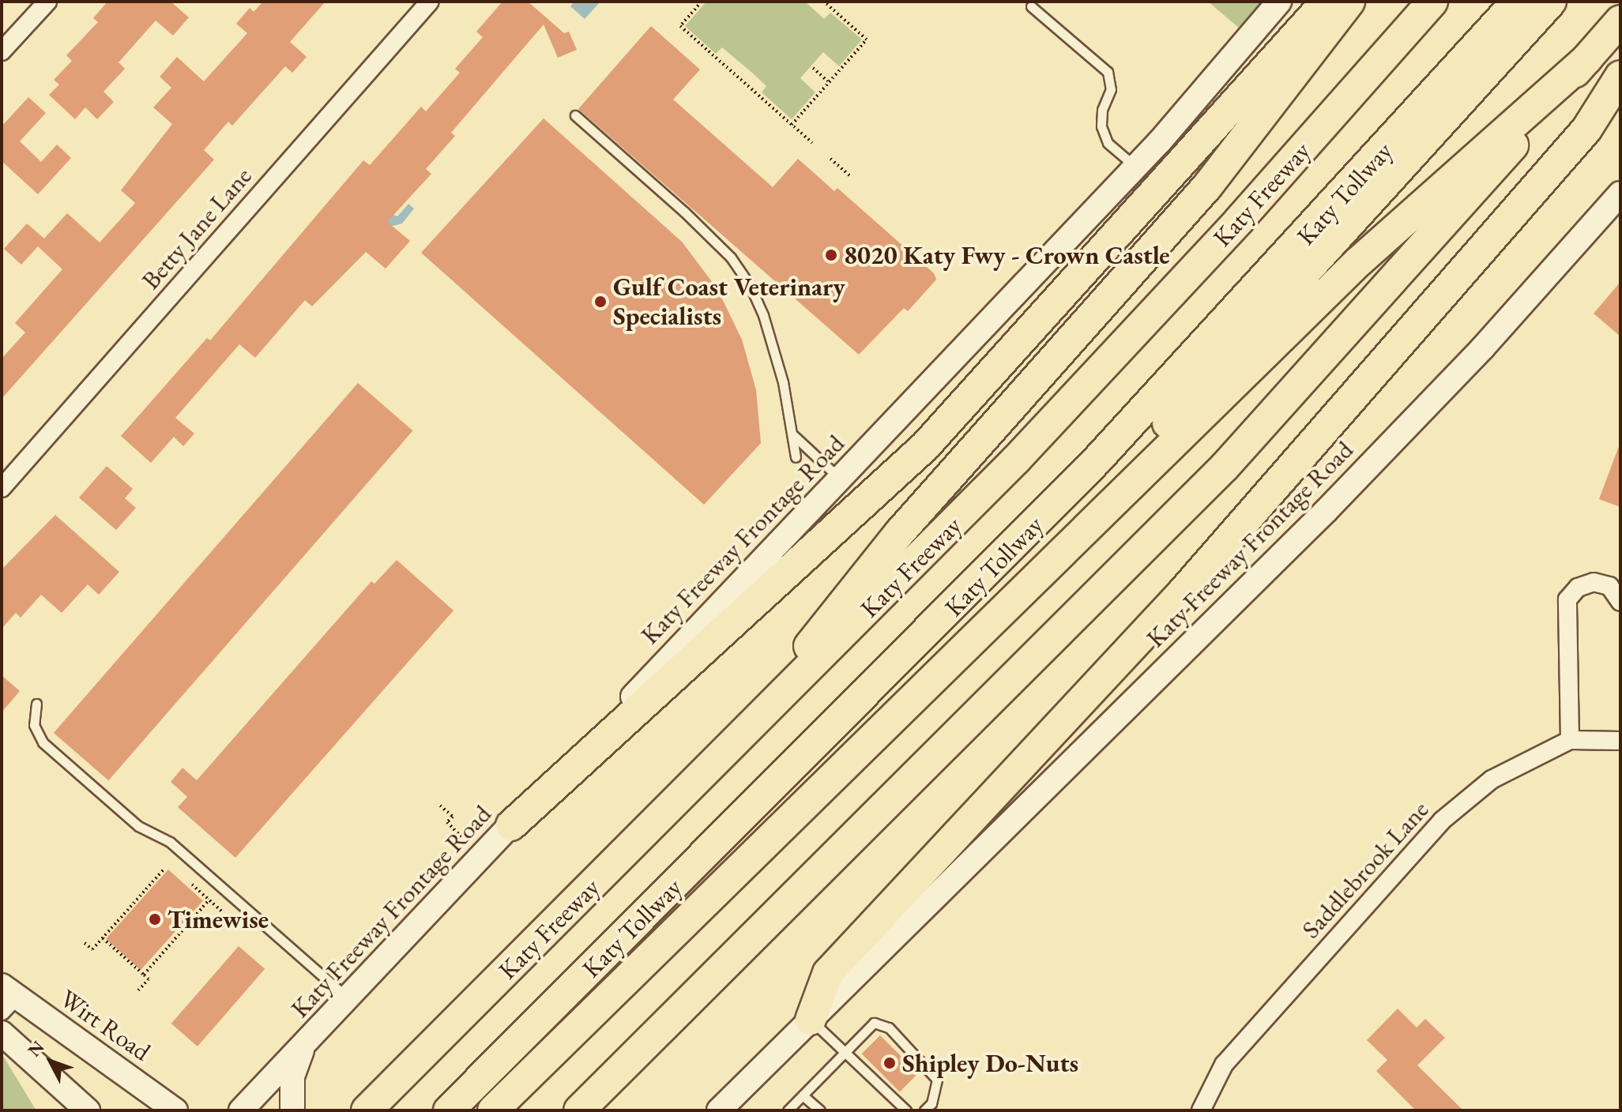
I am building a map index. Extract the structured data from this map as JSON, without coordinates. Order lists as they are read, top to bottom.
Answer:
{
  "streets": {
    "highway": ["Katy Tollway", "Katy Freeway"],
    "main road": ["Katy Freeway Frontage Road", "Wirt Road"],
    "street": ["Betty Jane Lane", "Saddlebrook Lane"]
  },
  "places": [
    "8020 Katy Fwy - Crown Castle",
    "Gulf Coast Veterinary Specialists",
    "Timewise",
    "Shipley Do-Nuts"
  ],
  "north": "top left"
}
